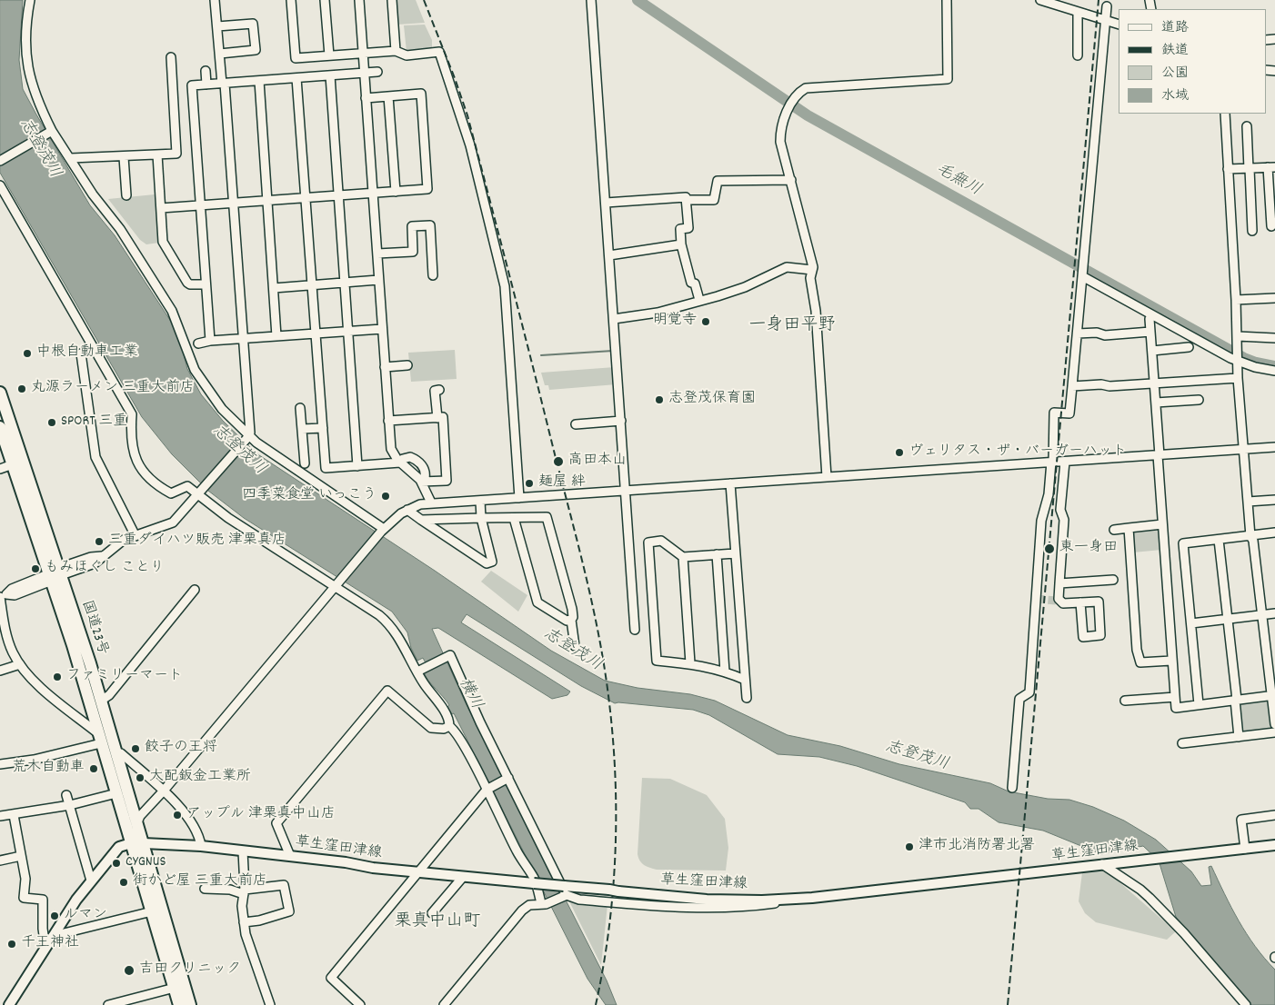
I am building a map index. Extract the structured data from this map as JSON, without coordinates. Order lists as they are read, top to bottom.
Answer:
{
  "streets": {
    "highway": ["国道23号"],
    "main road": ["草生窪田津線"]
  },
  "crossings": [
    ["国道23号", "草生窪田津線"]
  ],
  "districts": ["一身田平野", "栗真中山町"],
  "water": ["志登茂川", "毛無川", "横川"],
  "places": [
    "明覚寺",
    "中根自動車工業",
    "丸源ラーメン 三重大前店",
    "志登茂保育園",
    "SPORT 三重",
    "ヴェリタス・ザ・バーガーハット",
    "高田本山",
    "麺屋 絆",
    "四季菜食堂 いっこう",
    "三重ダイハツ販売 津栗真店",
    "東一身田",
    "もみほぐし ことり",
    "ファミリーマート",
    "餃子の王将",
    "荒木自動車",
    "大配鈑金工業所",
    "アップル 津栗真中山店",
    "津市北消防署北署",
    "CYGNUS",
    "街かど屋 三重大前店",
    "ルマン",
    "千王神社",
    "吉田クリニック"
  ],
  "legend": [
    "道路",
    "鉄道",
    "公園",
    "水域"
  ]
}
